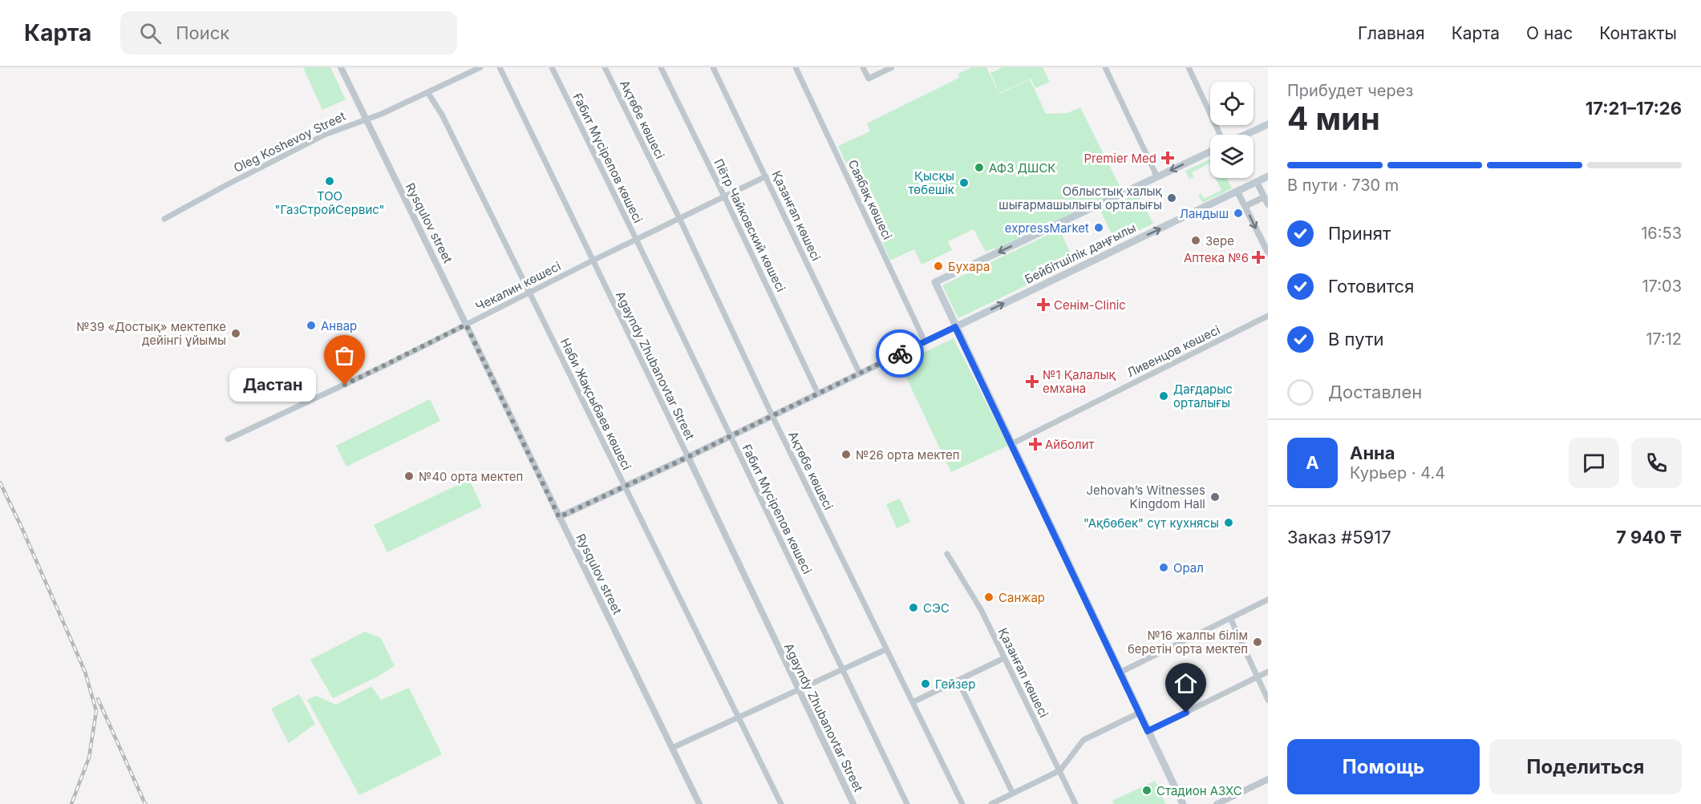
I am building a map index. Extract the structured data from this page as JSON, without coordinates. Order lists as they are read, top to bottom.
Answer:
{
  "streets": {
    "main road": ["Бейбітшілік даңғылы"],
    "street": [
      "Ақтөбе көшесі",
      "Oleg Koshevoy Street",
      "Ғабит Мүсірепов көшесі",
      "Саябақ көшесі",
      "Қазанғап көшесі",
      "Rysqulov street",
      "Пётр Чайковский көшесі",
      "Чекалин көшесі",
      "Ливенцов көшесі",
      "Agayndy Zhubanovtar Street",
      "Нәби Жақсыбаев көшесі"
    ]
  },
  "crossings": [
    ["Ақтөбе көшесі", "Бейбітшілік даңғылы"],
    ["Ақтөбе көшесі", "Чекалин көшесі"],
    ["Oleg Koshevoy Street", "Rysqulov street"],
    ["Oleg Koshevoy Street", "Нәби Жақсыбаев көшесі"],
    ["Ғабит Мүсірепов көшесі", "Бейбітшілік даңғылы"],
    ["Ғабит Мүсірепов көшесі", "Чекалин көшесі"],
    ["Саябақ көшесі", "Бейбітшілік даңғылы"],
    ["Қазанғап көшесі", "Бейбітшілік даңғылы"],
    ["Қазанғап көшесі", "Чекалин көшесі"],
    ["Rysqulov street", "Бейбітшілік даңғылы"],
    ["Rysqulov street", "Чекалин көшесі"],
    ["Пётр Чайковский көшесі", "Бейбітшілік даңғылы"],
    ["Пётр Чайковский көшесі", "Чекалин көшесі"],
    ["Бейбітшілік даңғылы", "Agayndy Zhubanovtar Street"],
    ["Бейбітшілік даңғылы", "Нәби Жақсыбаев көшесі"],
    ["Чекалин көшесі", "Agayndy Zhubanovtar Street"],
    ["Чекалин көшесі", "Нәби Жақсыбаев көшесі"]
  ],
  "one_way": ["Бейбітшілік даңғылы"],
  "places": {
    "health": [
      "Premier Med",
      "Аптека №6",
      "Сенім-Clinic",
      "№1 Қалалық емхана",
      "Айболит"
    ],
    "other": [
      "АФЗ ДШСК",
      "ТОО \"ГазСтройСервис\"",
      "Қысқы төбешік",
      "Облыстық халық шығармашылығы орталығы",
      "Ландыш",
      "expressMarket",
      "Зере",
      "Бухара",
      "Анвар",
      "№39 «Достық» мектепке дейінгі ұйымы",
      "Дастан",
      "Дағдарыс орталығы",
      "№26 орта мектеп",
      "№40 орта мектеп",
      "Jehovah’s Witnesses Kingdom Hall",
      "\"Ақбөбек\" сүт кухнясы",
      "Орал",
      "Санжар",
      "СЭС",
      "№16 жалпы білім беретін орта мектеп",
      "Гейзер",
      "Стадион АЗХС"
    ]
  },
  "page": {
    "header": "Карта",
    "search": "Поиск",
    "nav": [
      "Главная",
      "Карта",
      "О нас",
      "Контакты"
    ],
    "heading": ["4 мин", "Прибудет через", "17:21–17:26"],
    "panel": [
      "Анна",
      "Курьер · 4.4",
      "Заказ #5917",
      "7 940 ₸"
    ],
    "bar": "В пути · 730 m",
    "list": [
      ["Принят", "16:53"],
      ["Готовится", "17:03"],
      ["В пути", "17:12"],
      "Доставлен"
    ],
    "bubble": "Дастан",
    "round": "А",
    "buttons": ["Помощь", "Поделиться"]
  }
}
